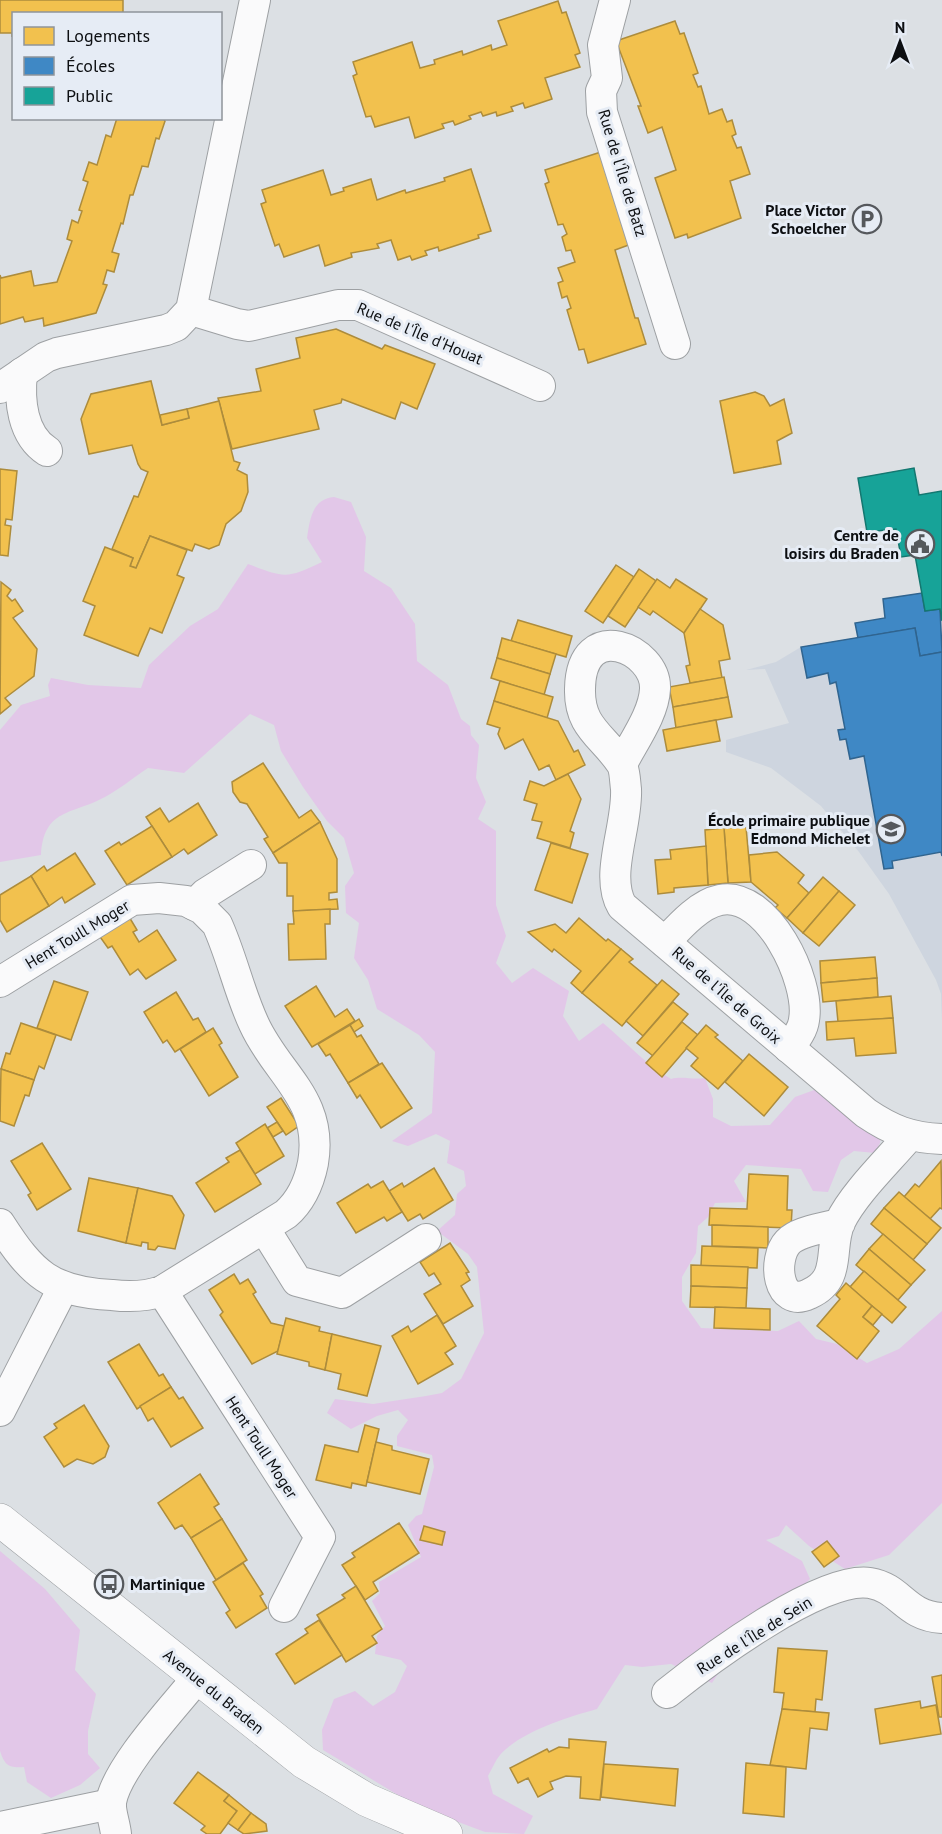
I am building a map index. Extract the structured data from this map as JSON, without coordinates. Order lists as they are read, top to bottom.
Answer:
{
  "streets": {
    "street": [
      "Rue de l'Île de Batz",
      "Rue de l'Île d'Houat",
      "Hent Toull Moger",
      "Rue de l'Île de Groix",
      "Rue de l'Île de Sein",
      "Avenue du Braden"
    ]
  },
  "places": {
    "parking": ["Place Victor Schoelcher"],
    "public building": ["Centre de loisirs du Braden"],
    "school or university": ["École primaire publique Edmond Michelet"],
    "bus stop": ["Martinique"]
  },
  "legend": ["Logements", "Écoles", "Public"],
  "north": "top"
}
